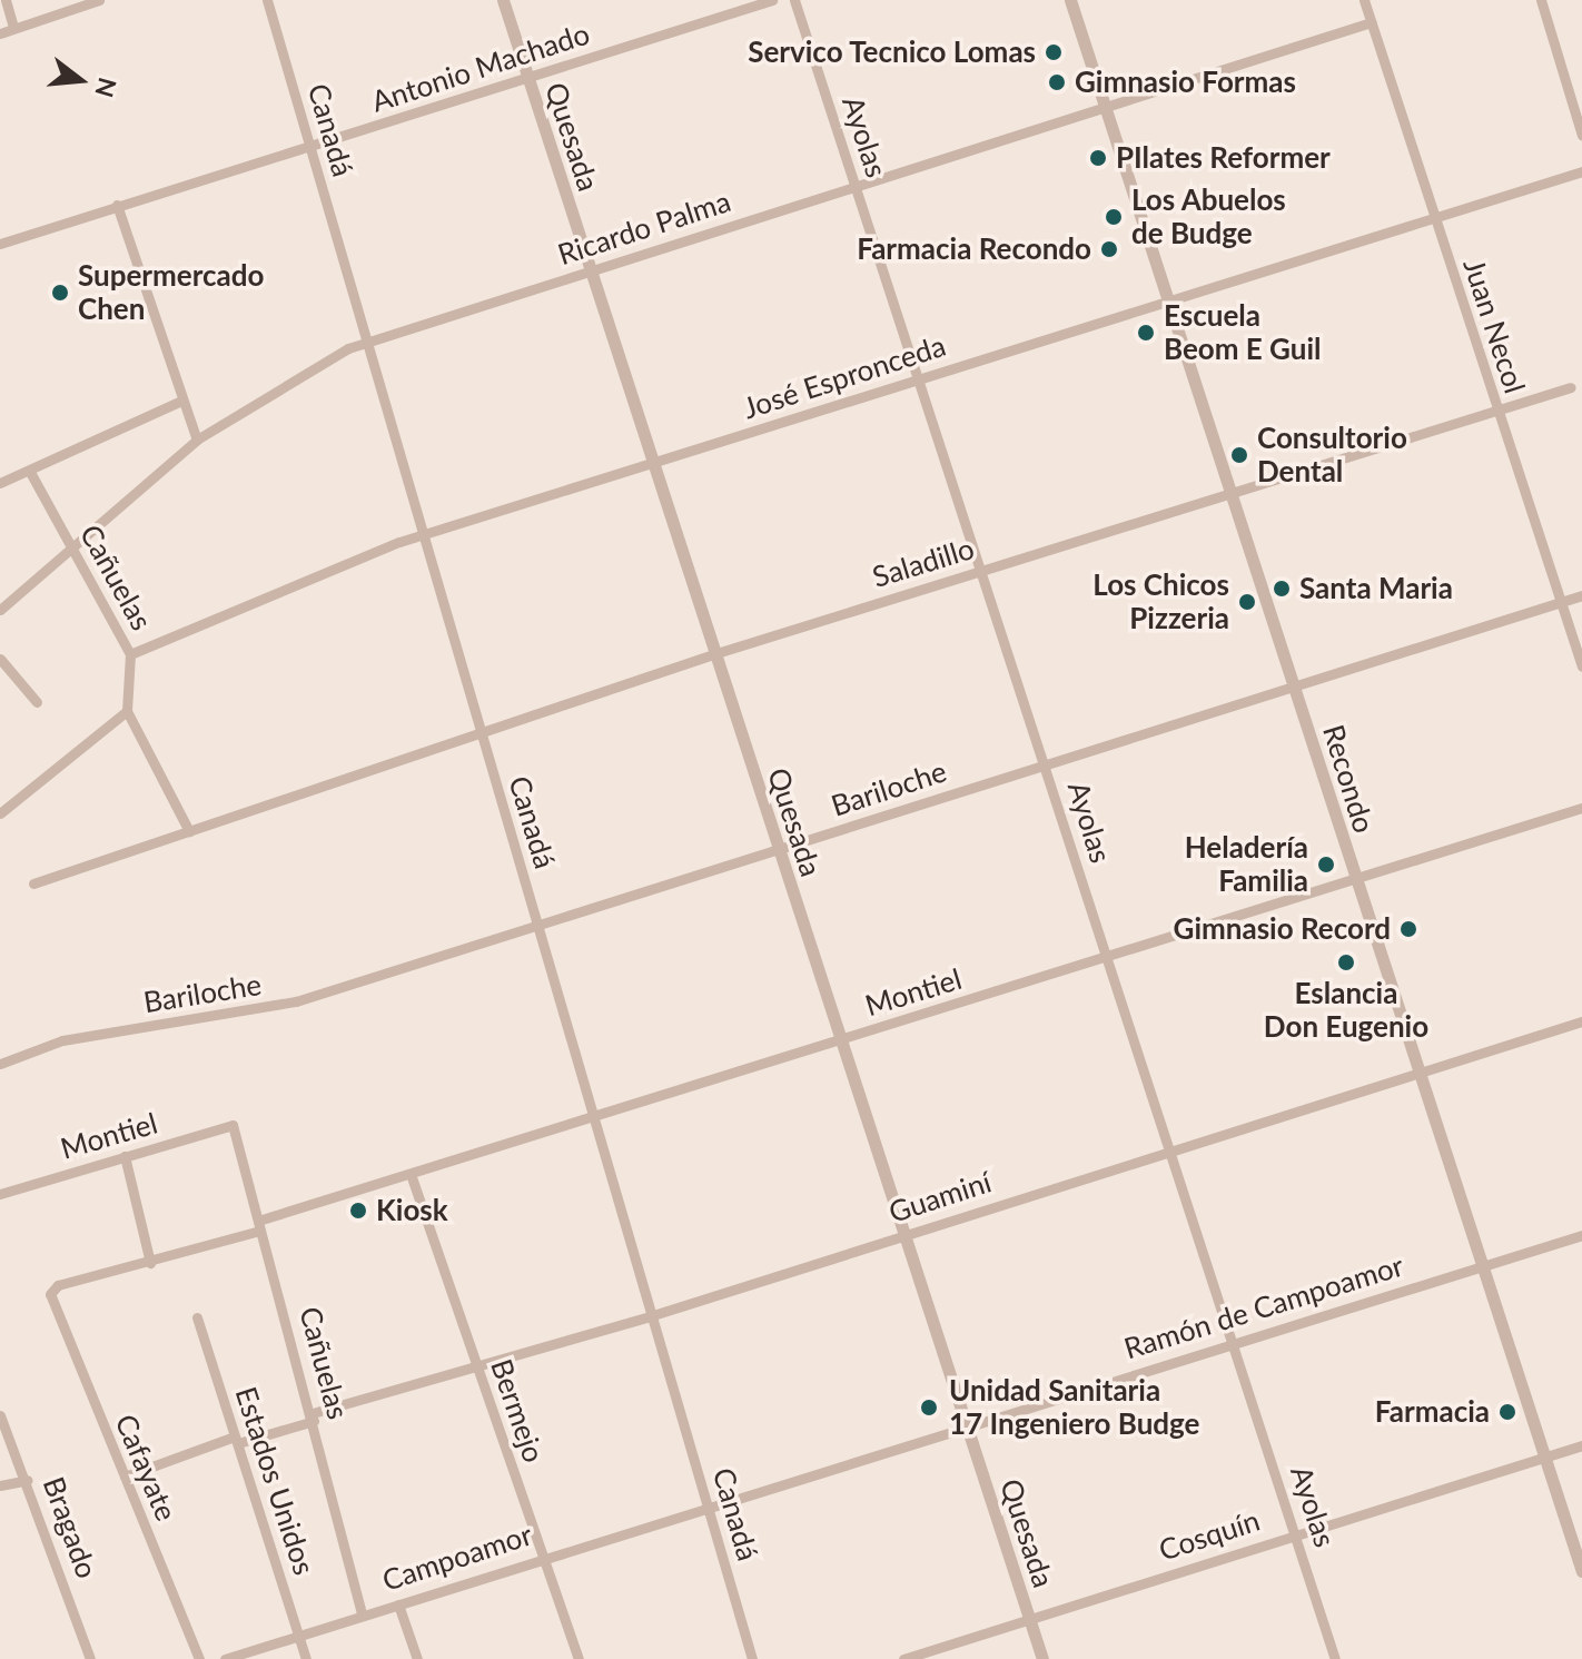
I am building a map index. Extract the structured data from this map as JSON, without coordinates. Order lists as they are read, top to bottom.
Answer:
{
  "streets": {
    "street": [
      "Antonio Machado",
      "Canadá",
      "Quesada",
      "Ayolas",
      "Ricardo Palma",
      "Juan Necol",
      "José Espronceda",
      "Saladillo",
      "Cañuelas",
      "Recondo",
      "Bariloche",
      "Montiel",
      "Guaminí",
      "Ramón de Campoamor",
      "Bermejo",
      "Cafayate",
      "Estados Unidos",
      "Bragado",
      "Cosquín",
      "Campoamor"
    ]
  },
  "crossings": [
    ["Antonio Machado", "Canadá"],
    ["Antonio Machado", "Quesada"],
    ["Canadá", "Ricardo Palma"],
    ["Canadá", "José Espronceda"],
    ["Canadá", "Saladillo"],
    ["Canadá", "Bariloche"],
    ["Canadá", "Montiel"],
    ["Canadá", "Guaminí"],
    ["Canadá", "Ramón de Campoamor"],
    ["Canadá", "Campoamor"],
    ["Quesada", "Ricardo Palma"],
    ["Quesada", "José Espronceda"],
    ["Quesada", "Saladillo"],
    ["Quesada", "Bariloche"],
    ["Quesada", "Montiel"],
    ["Quesada", "Guaminí"],
    ["Quesada", "Ramón de Campoamor"],
    ["Quesada", "Cosquín"],
    ["Ayolas", "Ricardo Palma"],
    ["Ayolas", "José Espronceda"],
    ["Ayolas", "Saladillo"],
    ["Ayolas", "Bariloche"],
    ["Ayolas", "Montiel"],
    ["Ayolas", "Guaminí"],
    ["Ayolas", "Ramón de Campoamor"],
    ["Ayolas", "Cosquín"],
    ["Ricardo Palma", "Juan Necol"],
    ["Ricardo Palma", "Cañuelas"],
    ["Ricardo Palma", "Recondo"],
    ["Juan Necol", "José Espronceda"],
    ["Juan Necol", "Saladillo"],
    ["Juan Necol", "Bariloche"],
    ["José Espronceda", "Cañuelas"],
    ["José Espronceda", "Recondo"],
    ["Saladillo", "Recondo"],
    ["Cañuelas", "Montiel"],
    ["Cañuelas", "Guaminí"],
    ["Cañuelas", "Campoamor"],
    ["Recondo", "Bariloche"],
    ["Recondo", "Montiel"],
    ["Recondo", "Guaminí"],
    ["Recondo", "Ramón de Campoamor"],
    ["Recondo", "Cosquín"],
    ["Montiel", "Bermejo"],
    ["Montiel", "Cafayate"],
    ["Guaminí", "Bermejo"],
    ["Guaminí", "Cafayate"],
    ["Guaminí", "Estados Unidos"],
    ["Ramón de Campoamor", "Campoamor"],
    ["Bermejo", "Campoamor"],
    ["Estados Unidos", "Campoamor"]
  ],
  "places": [
    "Servico Tecnico Lomas",
    "Gimnasio Formas",
    "PIlates Reformer",
    "Los Abuelos de Budge",
    "Farmacia Recondo",
    "Supermercado Chen",
    "Escuela Beom E Guil",
    "Consultorio Dental",
    "Santa Maria",
    "Los Chicos Pizzeria",
    "Heladería Familia",
    "Gimnasio Record",
    "Eslancia Don Eugenio",
    "Kiosk",
    "Unidad Sanitaria 17 Ingeniero Budge",
    "Farmacia"
  ],
  "north": "right"
}
